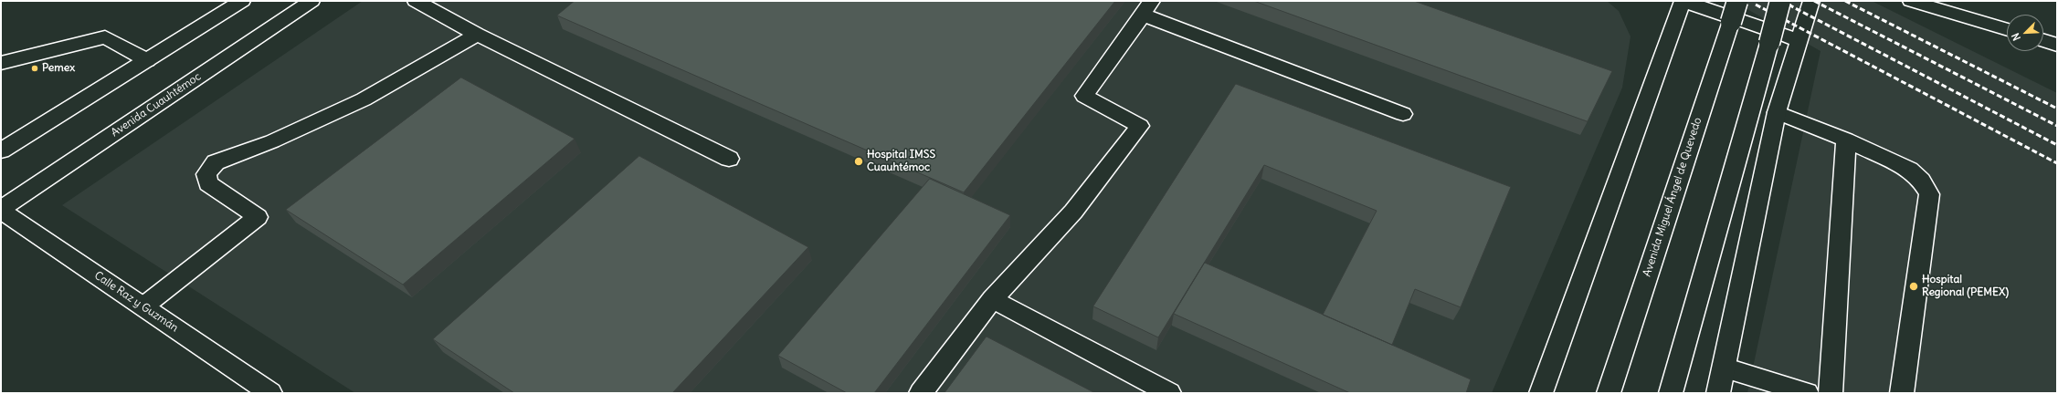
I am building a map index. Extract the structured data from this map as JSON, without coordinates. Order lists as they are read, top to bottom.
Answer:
{
  "streets": {
    "main road": ["Avenida Cuauhtémoc", "Avenida Miguel Ángel de Quevedo", "Calle Raz y Guzmán"]
  },
  "crossings": [
    ["Avenida Cuauhtémoc", "Calle Raz y Guzmán"]
  ],
  "places": ["Pemex", "Hospital IMSS Cuauhtémoc", "Hospital Regional (PEMEX)"],
  "north": "bottom left"
}
